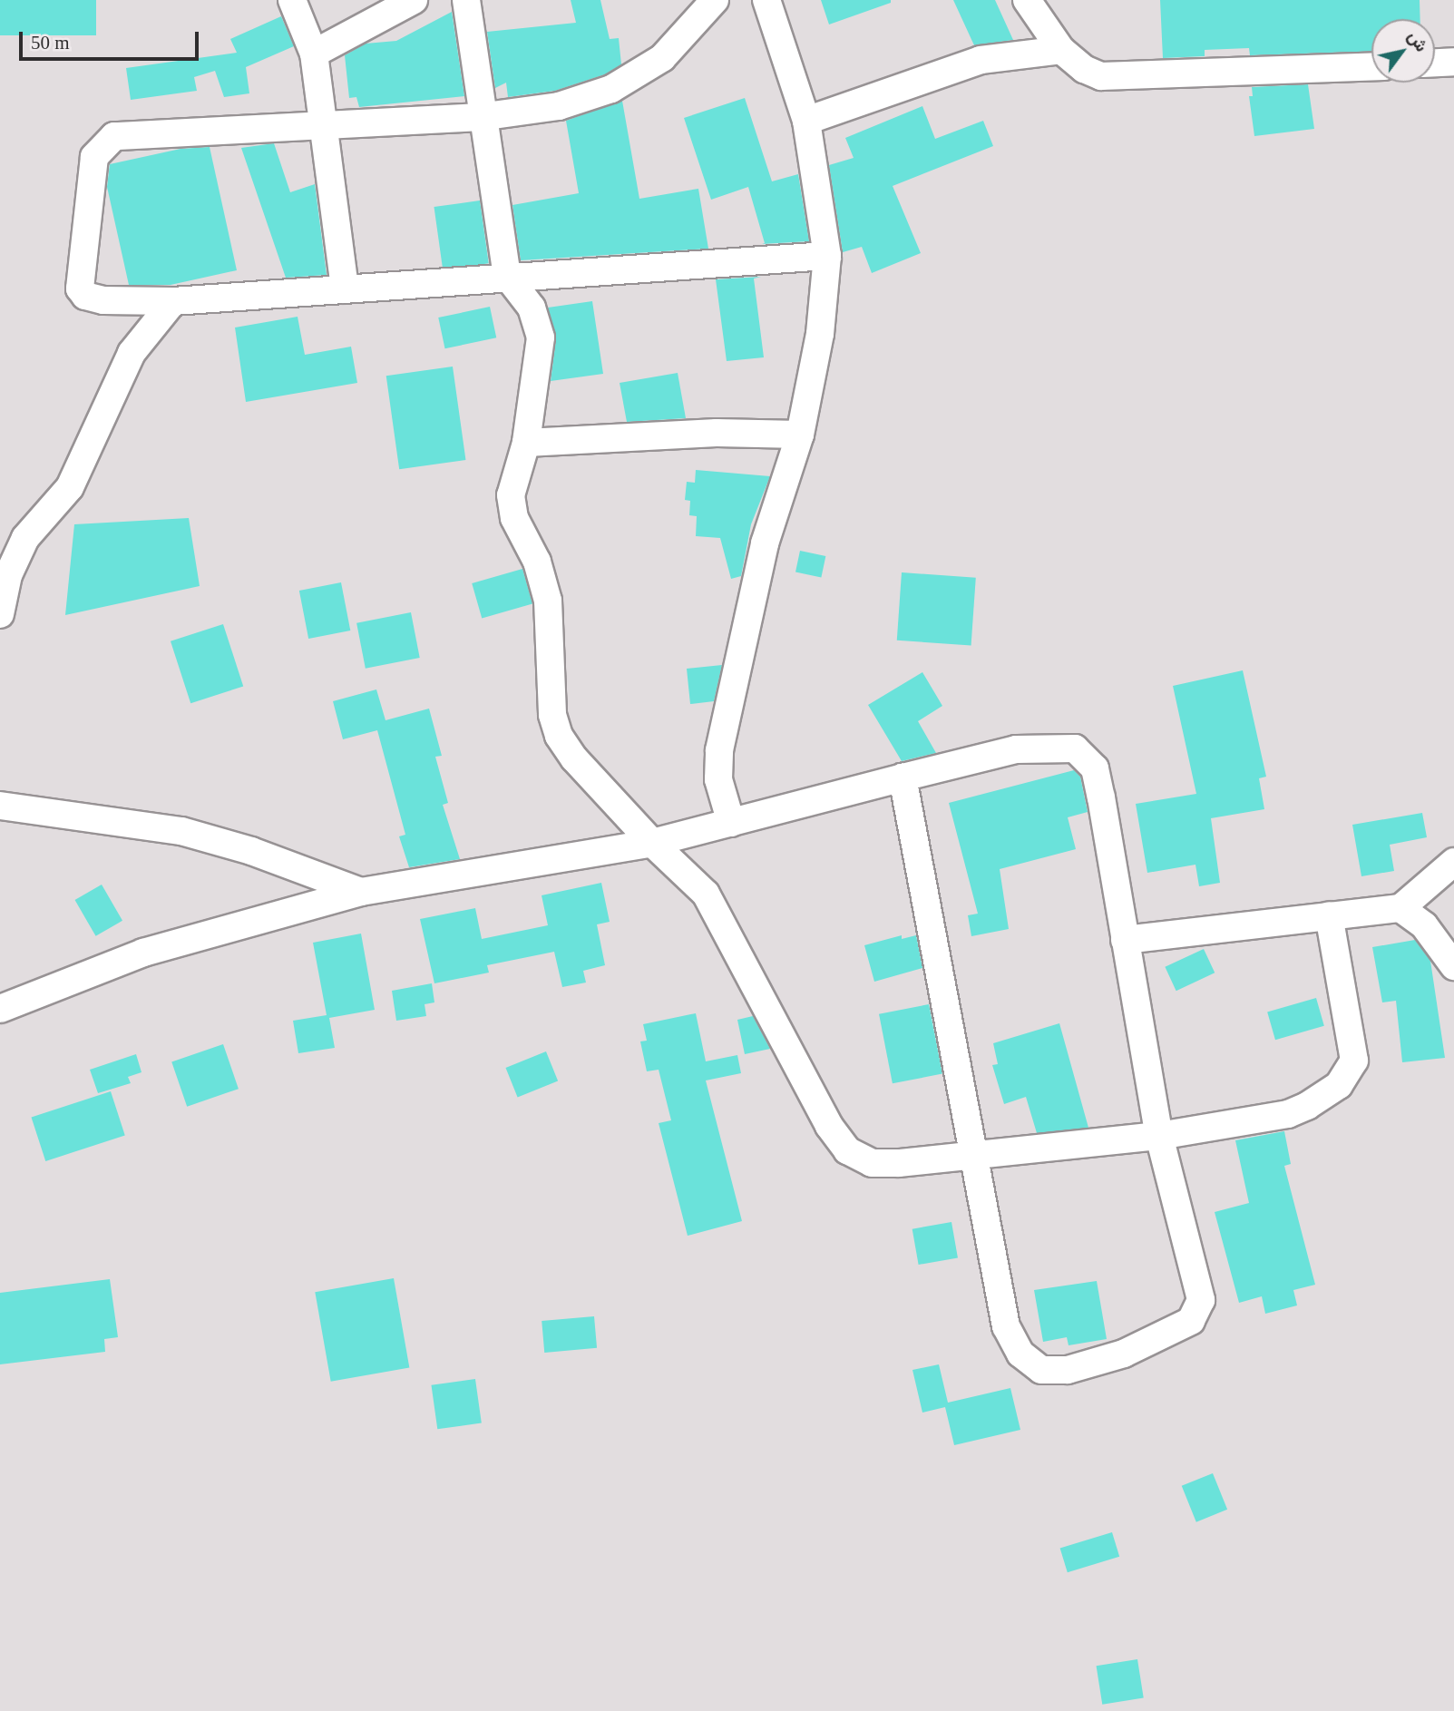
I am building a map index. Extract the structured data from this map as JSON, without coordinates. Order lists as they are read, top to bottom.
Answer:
{
  "scale_bar": "50 m",
  "north": "top right"
}
